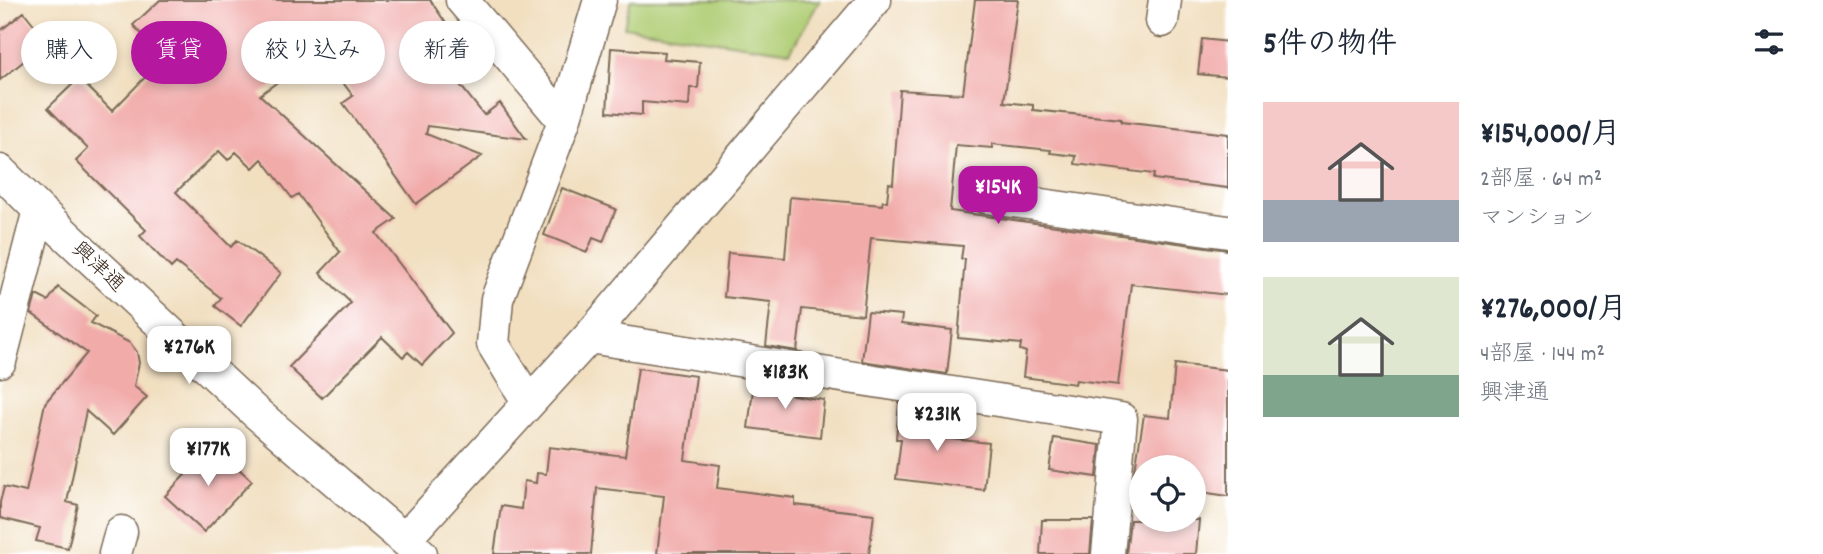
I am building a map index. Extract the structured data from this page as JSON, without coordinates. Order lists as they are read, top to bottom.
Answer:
{
  "streets": {
    "street": ["興津通"]
  },
  "page": {
    "heading": "5件の物件",
    "chip": [
      "購入",
      "賃貸",
      "絞り込み",
      "新着"
    ],
    "list": [
      {
        "name": "¥154,000/月",
        "note": "2部屋 · 64 m² · マンション"
      },
      {
        "name": "¥276,000/月",
        "note": "4部屋 · 144 m² · 興津通"
      }
    ],
    "price": [
      "¥154K",
      "¥276K",
      "¥183K",
      "¥231K",
      "¥177K"
    ]
  }
}
